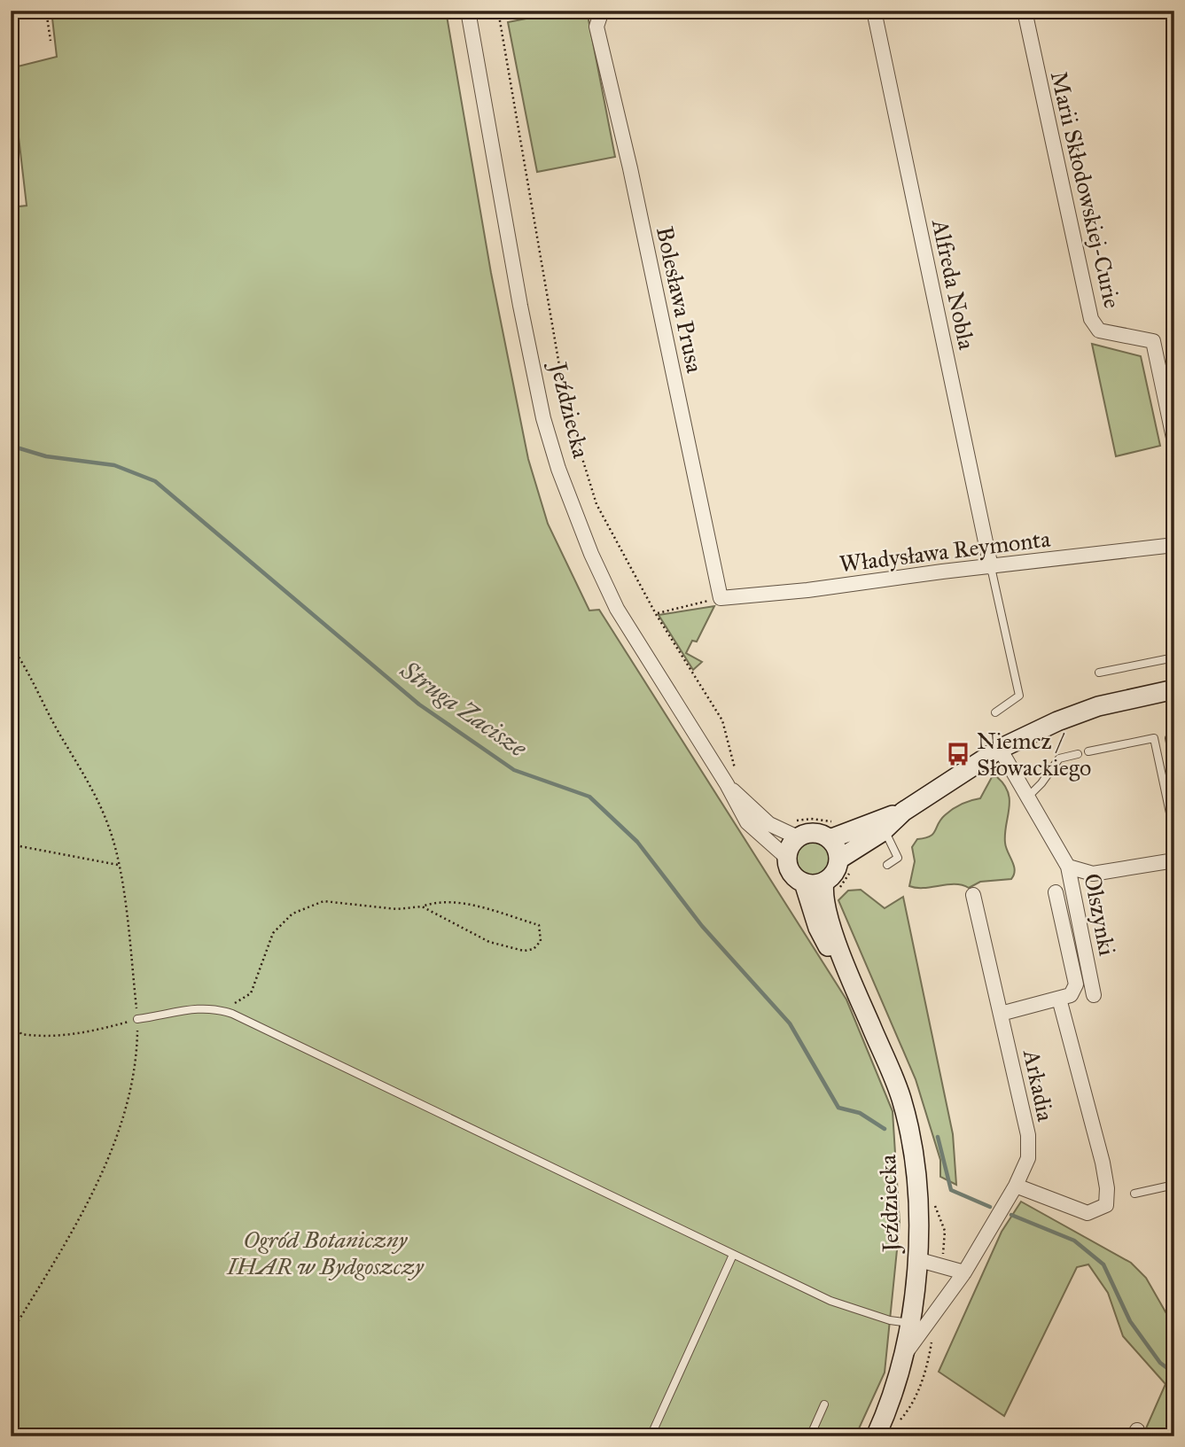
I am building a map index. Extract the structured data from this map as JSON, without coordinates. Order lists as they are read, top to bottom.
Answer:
{
  "streets": {
    "street": [
      "Marii Skłodowskiej-Curie",
      "Alfreda Nobla",
      "Bolesława Prusa",
      "Jeździecka",
      "Władysława Reymonta",
      "Olszynki",
      "Arkadia"
    ]
  },
  "crossings": [
    ["Alfreda Nobla", "Władysława Reymonta"],
    ["Bolesława Prusa", "Władysława Reymonta"],
    ["Jeździecka", "Arkadia"]
  ],
  "water": ["Struga Zacisze"],
  "parks": ["Ogród Botaniczny IHAR w Bydgoszczy"],
  "places": {
    "bus stop": ["Niemcz / Słowackiego"]
  }
}
